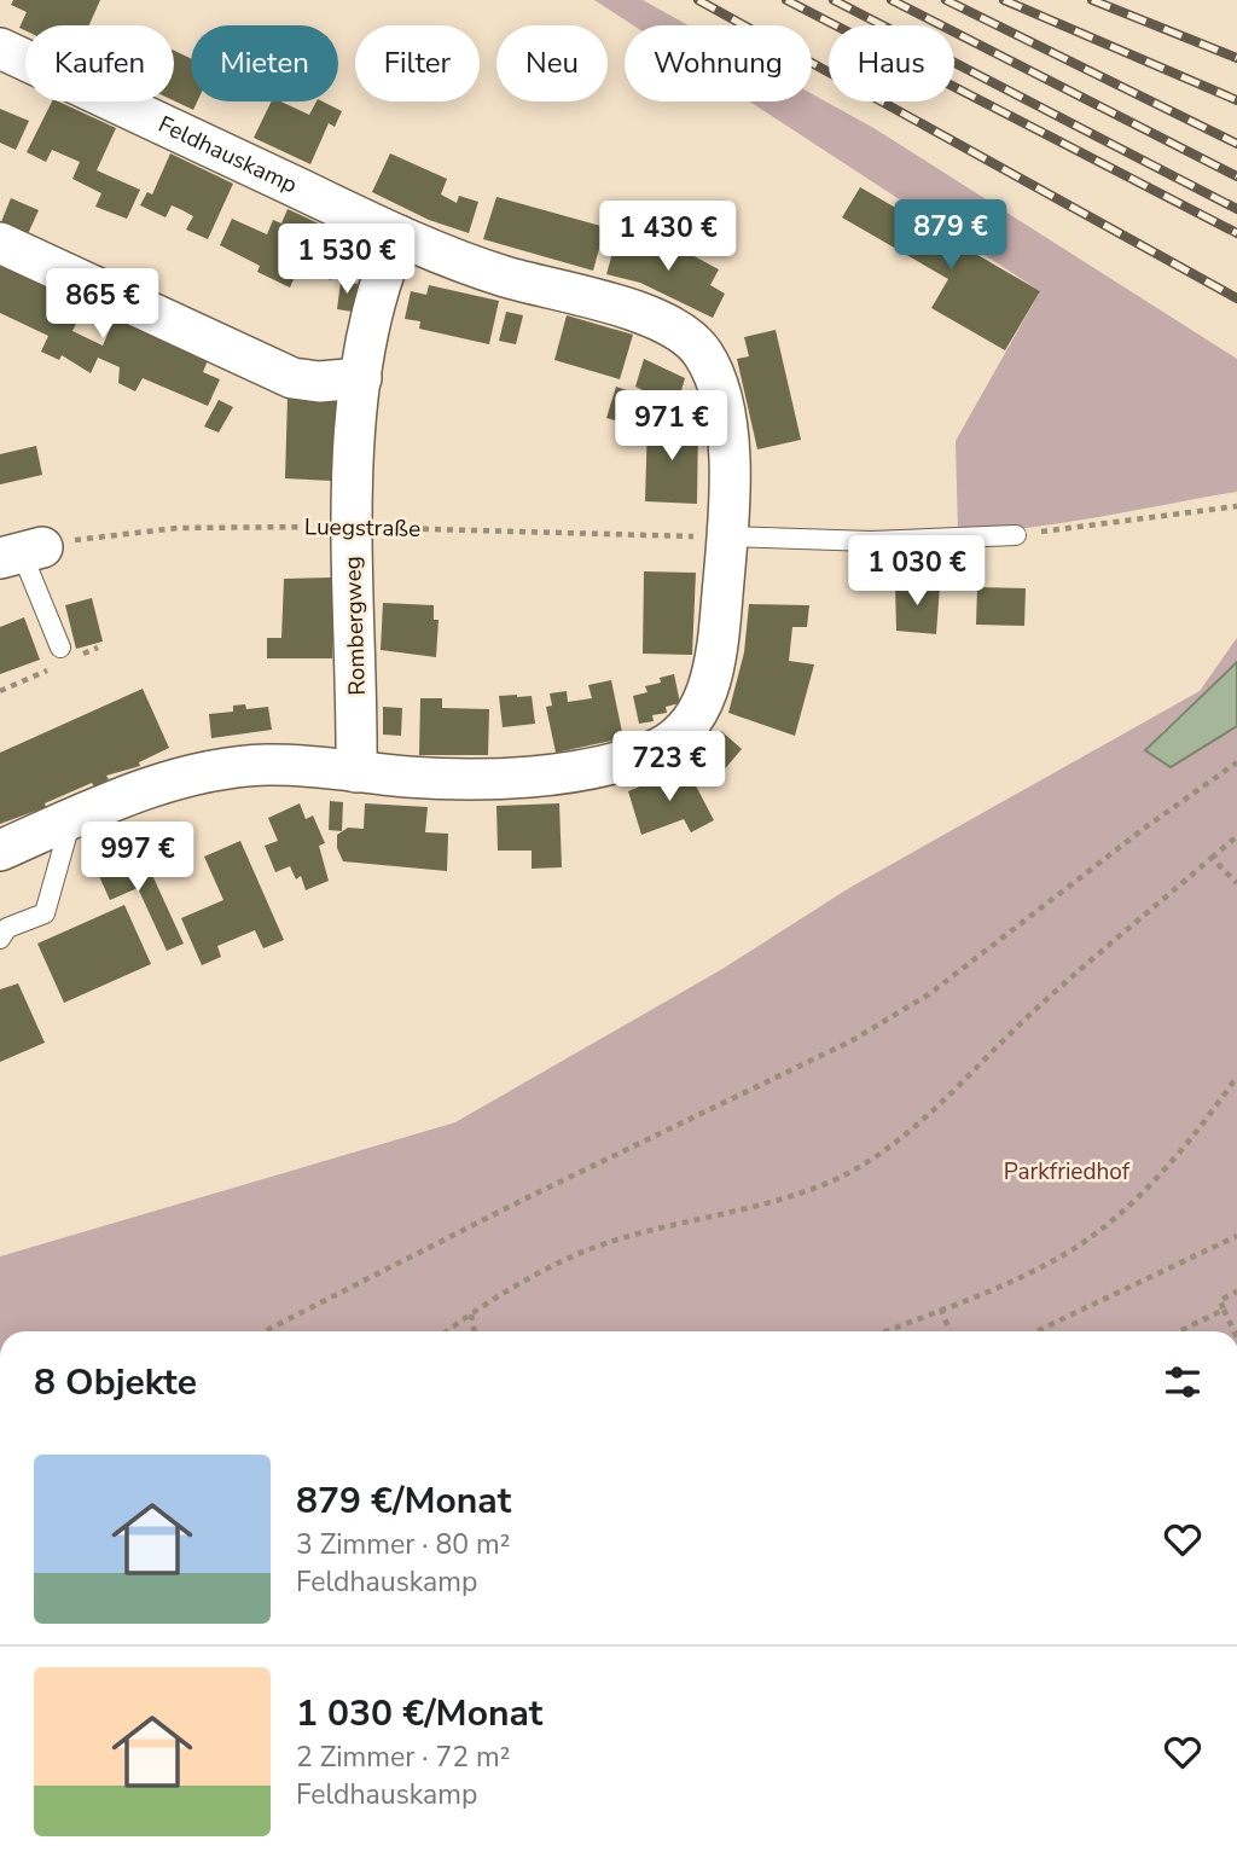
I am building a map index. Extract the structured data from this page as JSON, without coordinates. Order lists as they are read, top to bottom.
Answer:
{
  "streets": {
    "street": ["Feldhauskamp", "Rombergweg"],
    "path": ["Luegstraße"]
  },
  "crossings": [
    ["Feldhauskamp", "Luegstraße"],
    ["Feldhauskamp", "Rombergweg"],
    ["Luegstraße", "Rombergweg"]
  ],
  "parks": ["Parkfriedhof"],
  "page": {
    "chip": [
      "Kaufen",
      "Mieten",
      "Filter",
      "Neu",
      "Wohnung",
      "Haus"
    ],
    "price": [
      "879 €",
      "1 430 €",
      "1 530 €",
      "865 €",
      "971 €",
      "1 030 €",
      "723 €",
      "997 €"
    ],
    "heading": "8 Objekte",
    "list": [
      {
        "name": "879 €/Monat",
        "note": "3 Zimmer · 80 m² · Feldhauskamp"
      },
      {
        "name": "1 030 €/Monat",
        "note": "2 Zimmer · 72 m² · Feldhauskamp"
      }
    ]
  }
}
